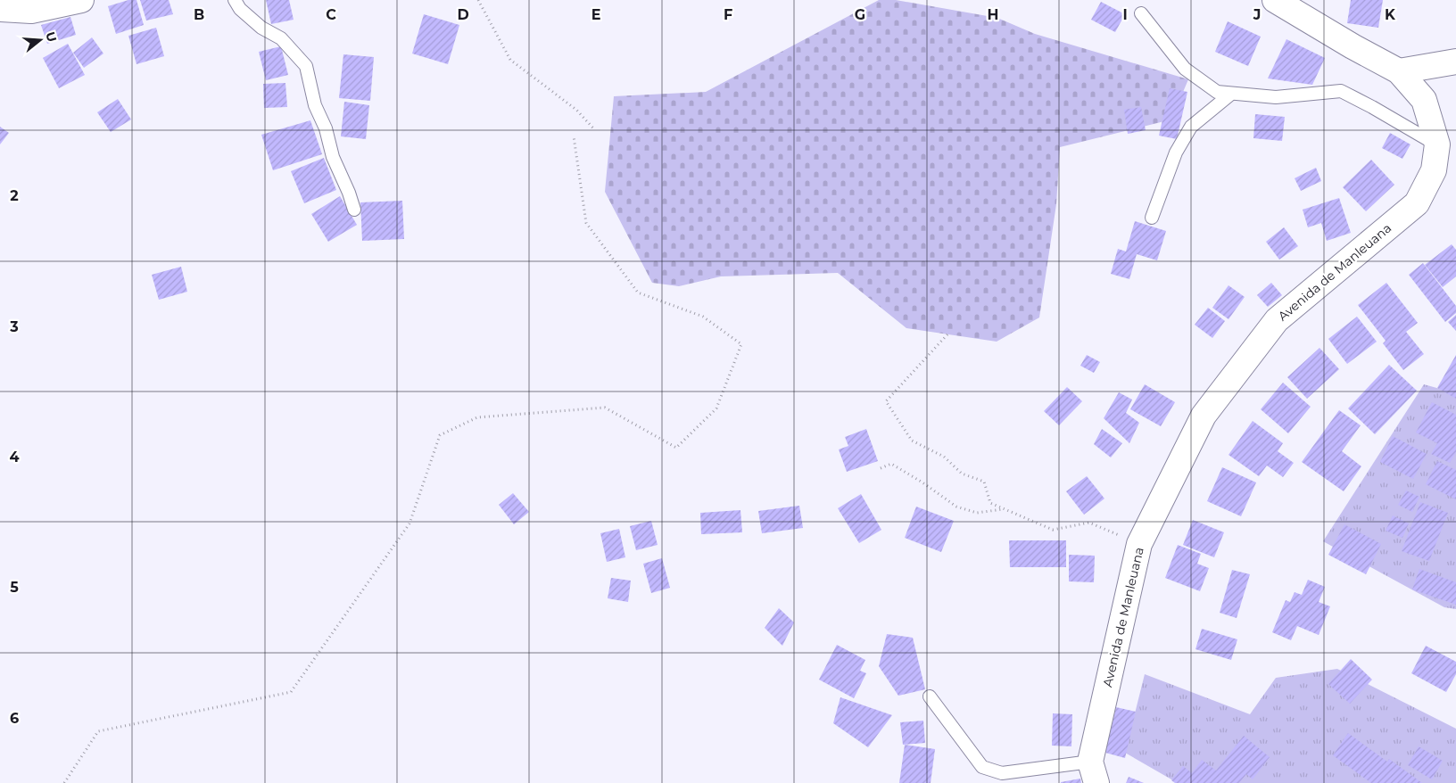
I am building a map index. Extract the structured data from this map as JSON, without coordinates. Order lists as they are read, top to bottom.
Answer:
{
  "streets": {
    "street": ["Avenida de Manleuana"]
  },
  "north": "right",
  "grid": {
    "columns": [
      "B",
      "C",
      "D",
      "E",
      "F",
      "G",
      "H",
      "I",
      "J",
      "K"
    ],
    "rows": [
      "2",
      "3",
      "4",
      "5",
      "6"
    ]
  }
}
